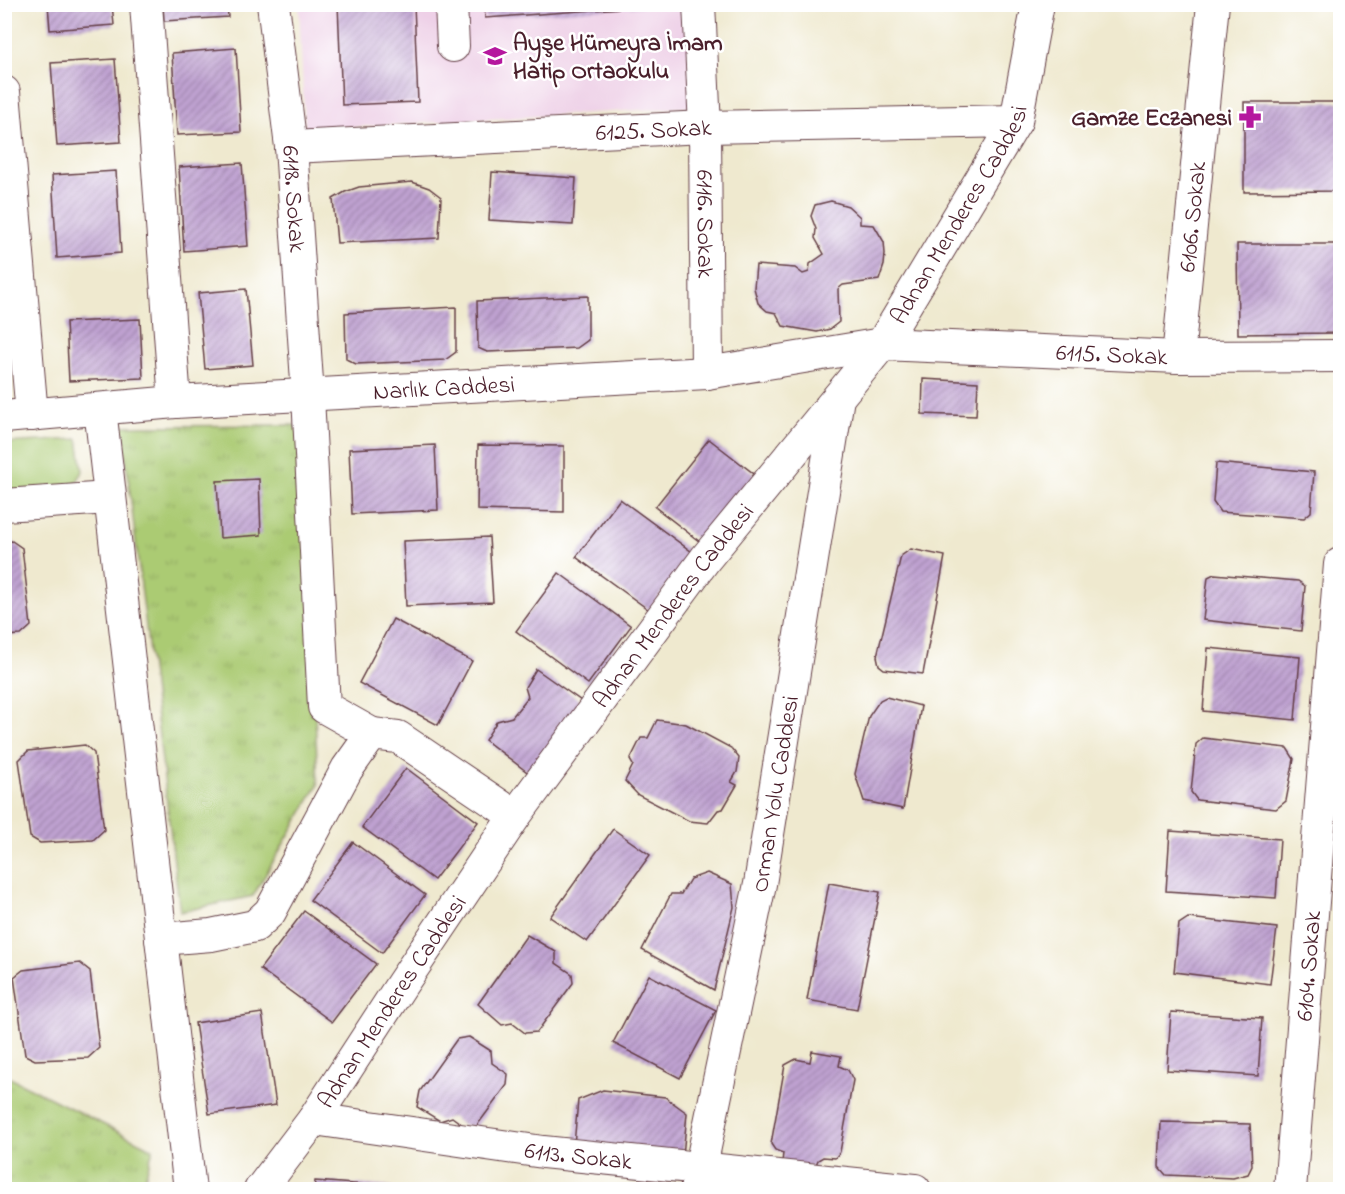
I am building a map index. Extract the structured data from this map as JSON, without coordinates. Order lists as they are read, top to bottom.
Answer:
{
  "streets": {
    "street": [
      "6125. Sokak",
      "6118. Sokak",
      "Adnan Menderes Caddesi",
      "6106. Sokak",
      "6116. Sokak",
      "6115. Sokak",
      "Narlık Caddesi",
      "Orman Yolu Caddesi",
      "6104. Sokak",
      "6113. Sokak"
    ]
  },
  "crossings": [
    ["6125. Sokak", "6118. Sokak"],
    ["6125. Sokak", "Adnan Menderes Caddesi"],
    ["6125. Sokak", "6116. Sokak"],
    ["6118. Sokak", "Narlık Caddesi"],
    ["Adnan Menderes Caddesi", "6115. Sokak"],
    ["Adnan Menderes Caddesi", "Narlık Caddesi"],
    ["Adnan Menderes Caddesi", "Orman Yolu Caddesi"],
    ["Adnan Menderes Caddesi", "6113. Sokak"],
    ["6106. Sokak", "6115. Sokak"],
    ["6116. Sokak", "Narlık Caddesi"],
    ["6115. Sokak", "Narlık Caddesi"],
    ["Orman Yolu Caddesi", "6113. Sokak"]
  ],
  "places": {
    "school or university": ["Ayşe Hümeyra İmam Hatip Ortaokulu"],
    "pharmacy": ["Gamze Eczanesi"]
  }
}
